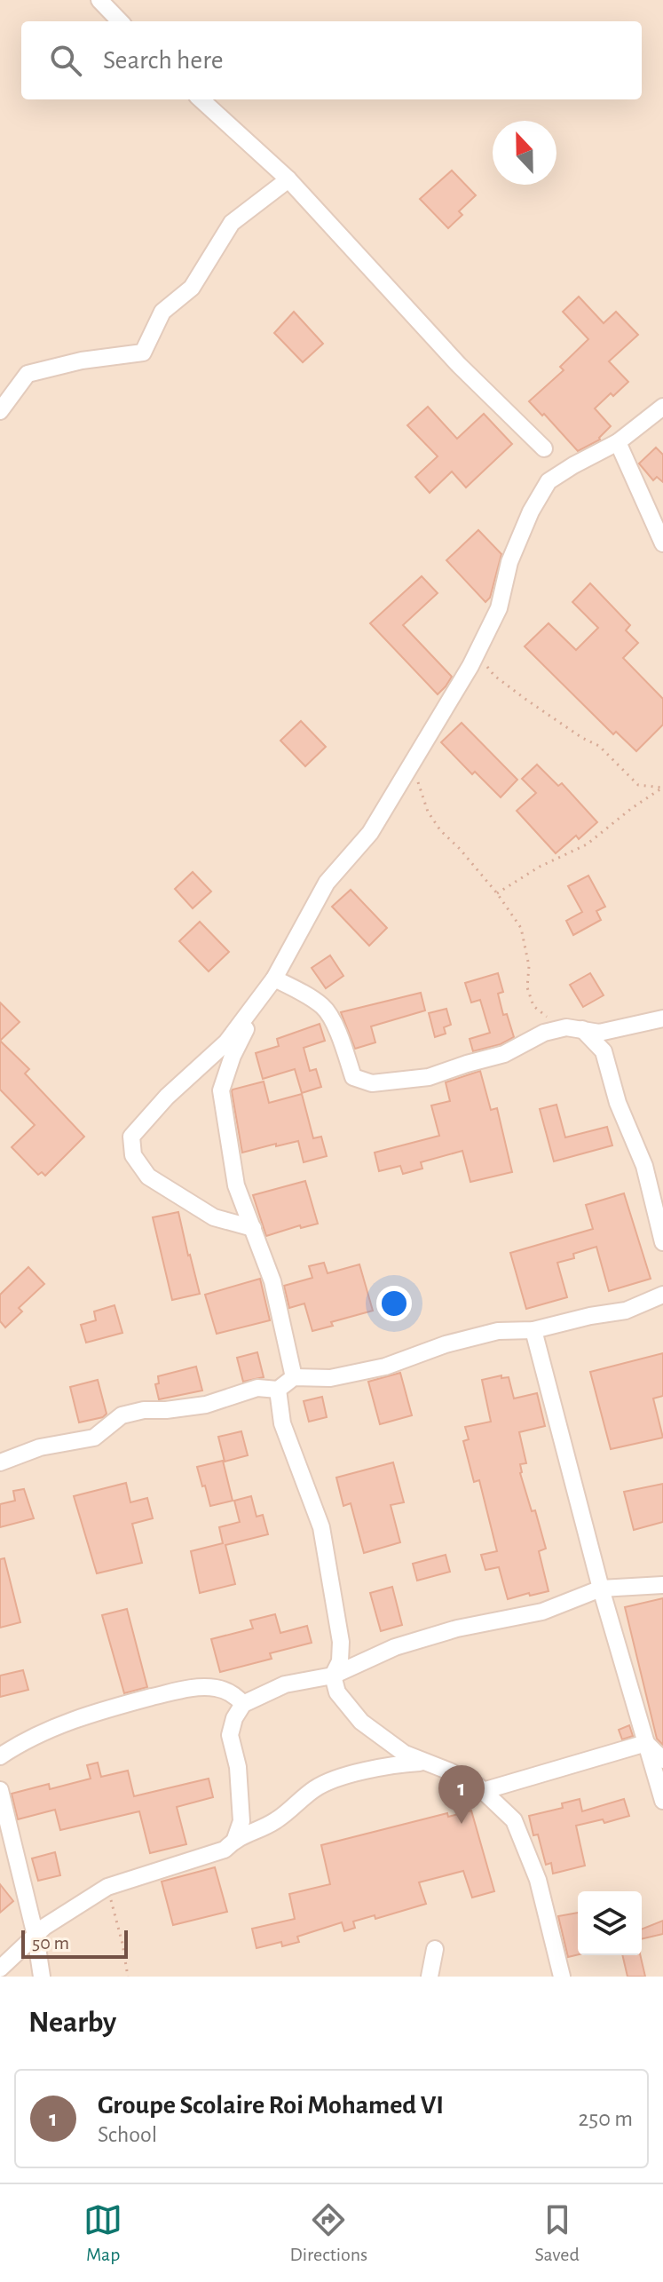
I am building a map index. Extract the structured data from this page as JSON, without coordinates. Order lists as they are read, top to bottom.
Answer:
{
  "scale_bar": "50 m",
  "north": "top",
  "page": {
    "search": "Search here",
    "pins": "1",
    "scale": "50 m",
    "heading": "Nearby",
    "list": [
      {
        "mark": "1",
        "name": "Groupe Scolaire Roi Mohamed VI",
        "note": "School",
        "value": "250 m"
      }
    ],
    "nav": ["Map", "Directions", "Saved"]
  }
}
